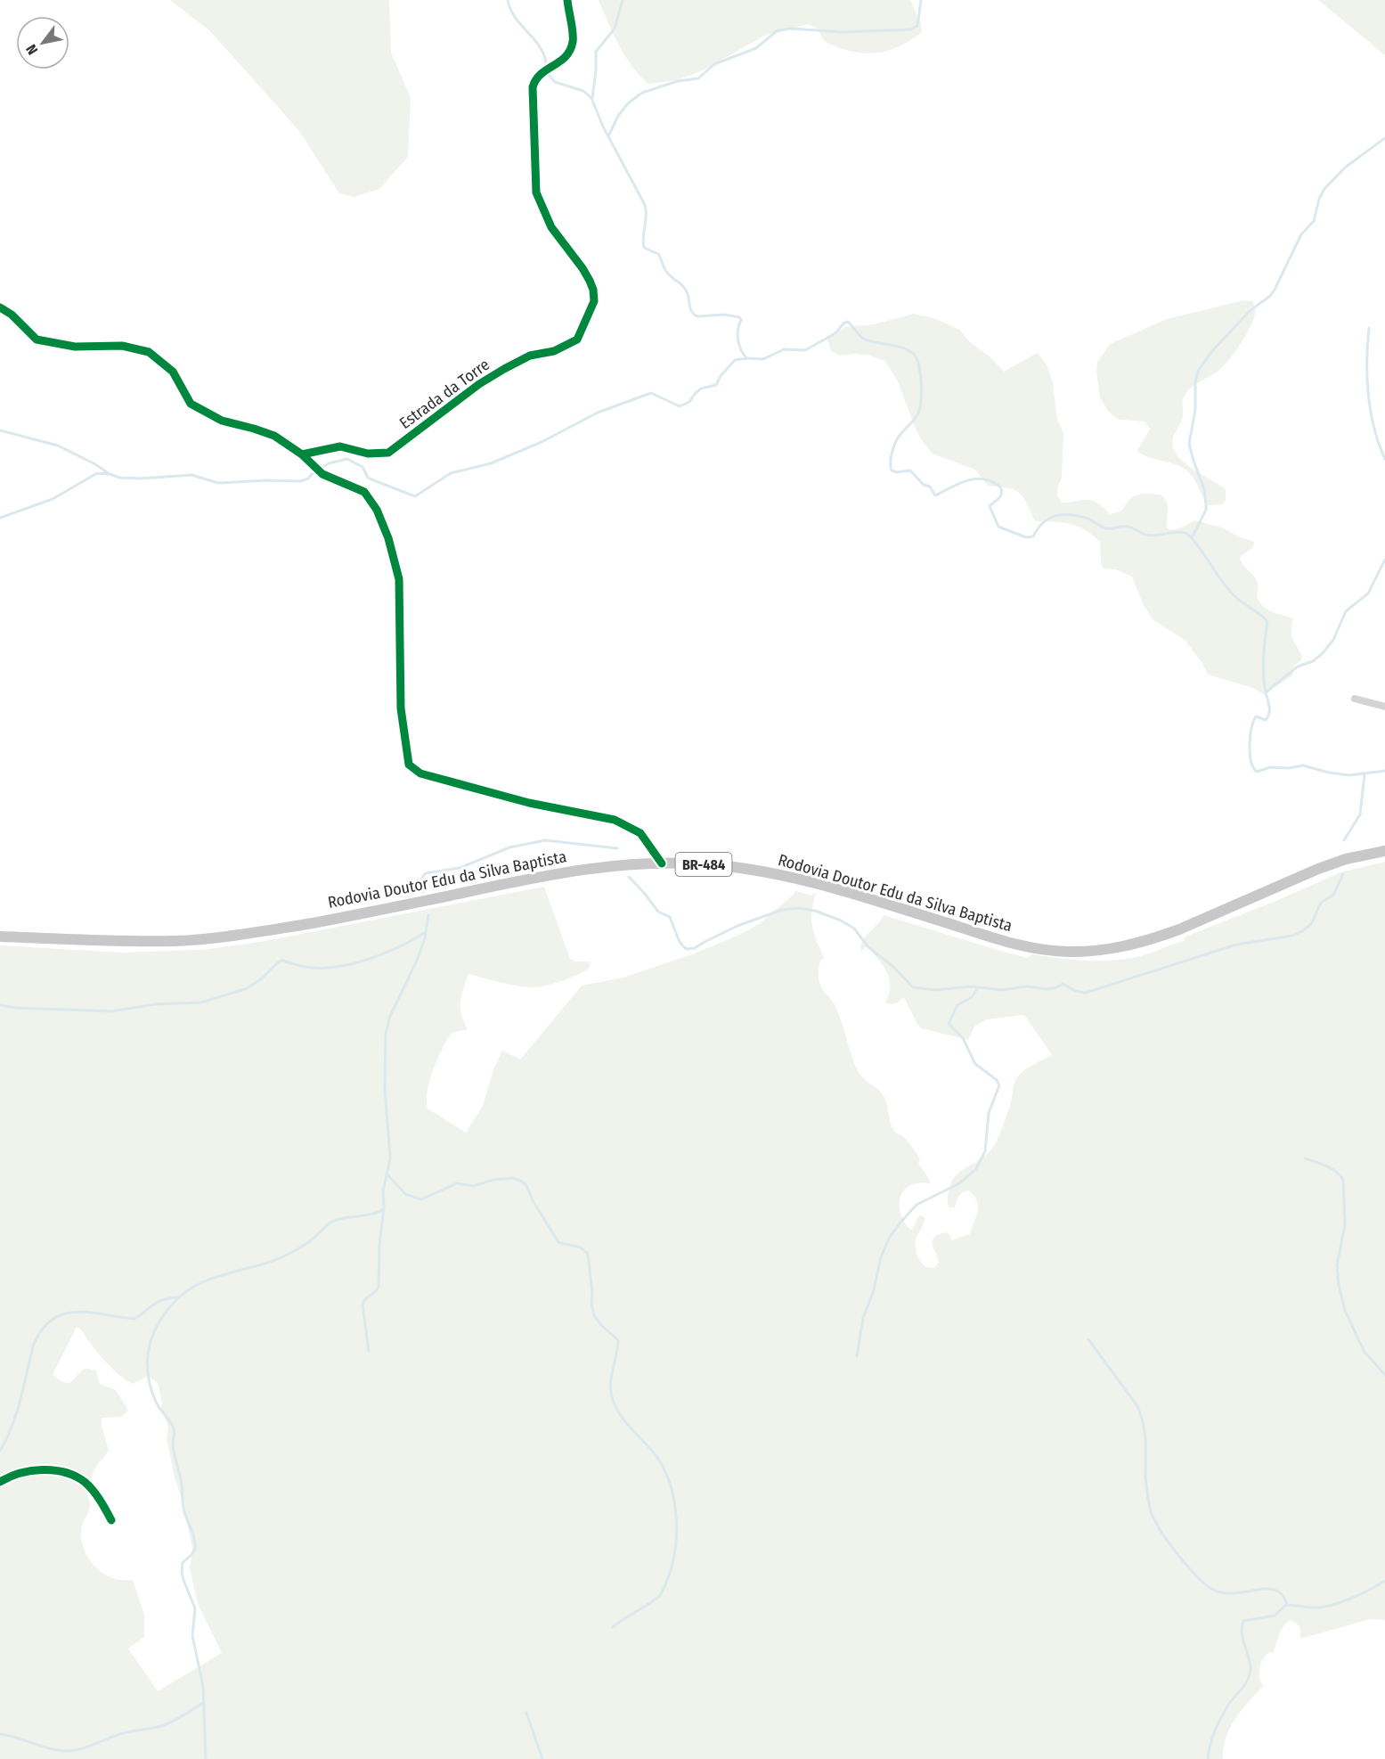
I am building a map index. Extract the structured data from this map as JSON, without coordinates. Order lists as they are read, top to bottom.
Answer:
{
  "streets": {
    "main road": ["BR-484", "Rodovia Doutor Edu da Silva Baptista"],
    "street": ["Estrada da Torre"]
  },
  "north": "bottom left"
}
